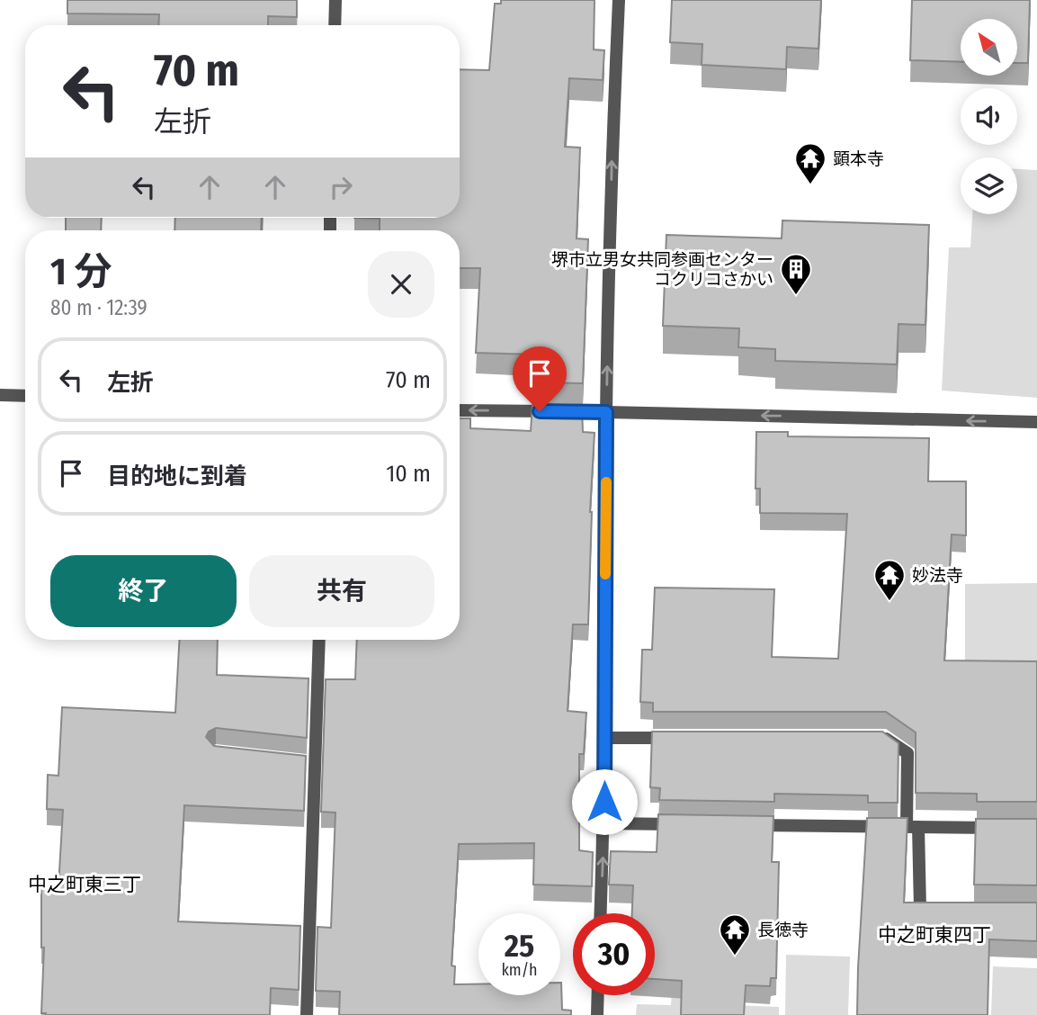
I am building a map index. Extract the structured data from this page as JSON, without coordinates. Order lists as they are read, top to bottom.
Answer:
{
  "districts": ["中之町東三丁", "中之町東四丁"],
  "places": {
    "temple": ["顕本寺", "妙法寺", "長徳寺"],
    "building": ["堺市立男女共同参画センター コクリコさかい"]
  },
  "north": "top left",
  "page": {
    "turn": ["70 m", "左折"],
    "heading": ["1 分", "80 m · 12:39"],
    "list": [
      {
        "name": "左折",
        "value": "70 m"
      },
      {
        "name": "目的地に到着",
        "value": "10 m"
      }
    ],
    "buttons": ["終了", "共有"],
    "speed": "25 km/h",
    "limit": "30"
  }
}
